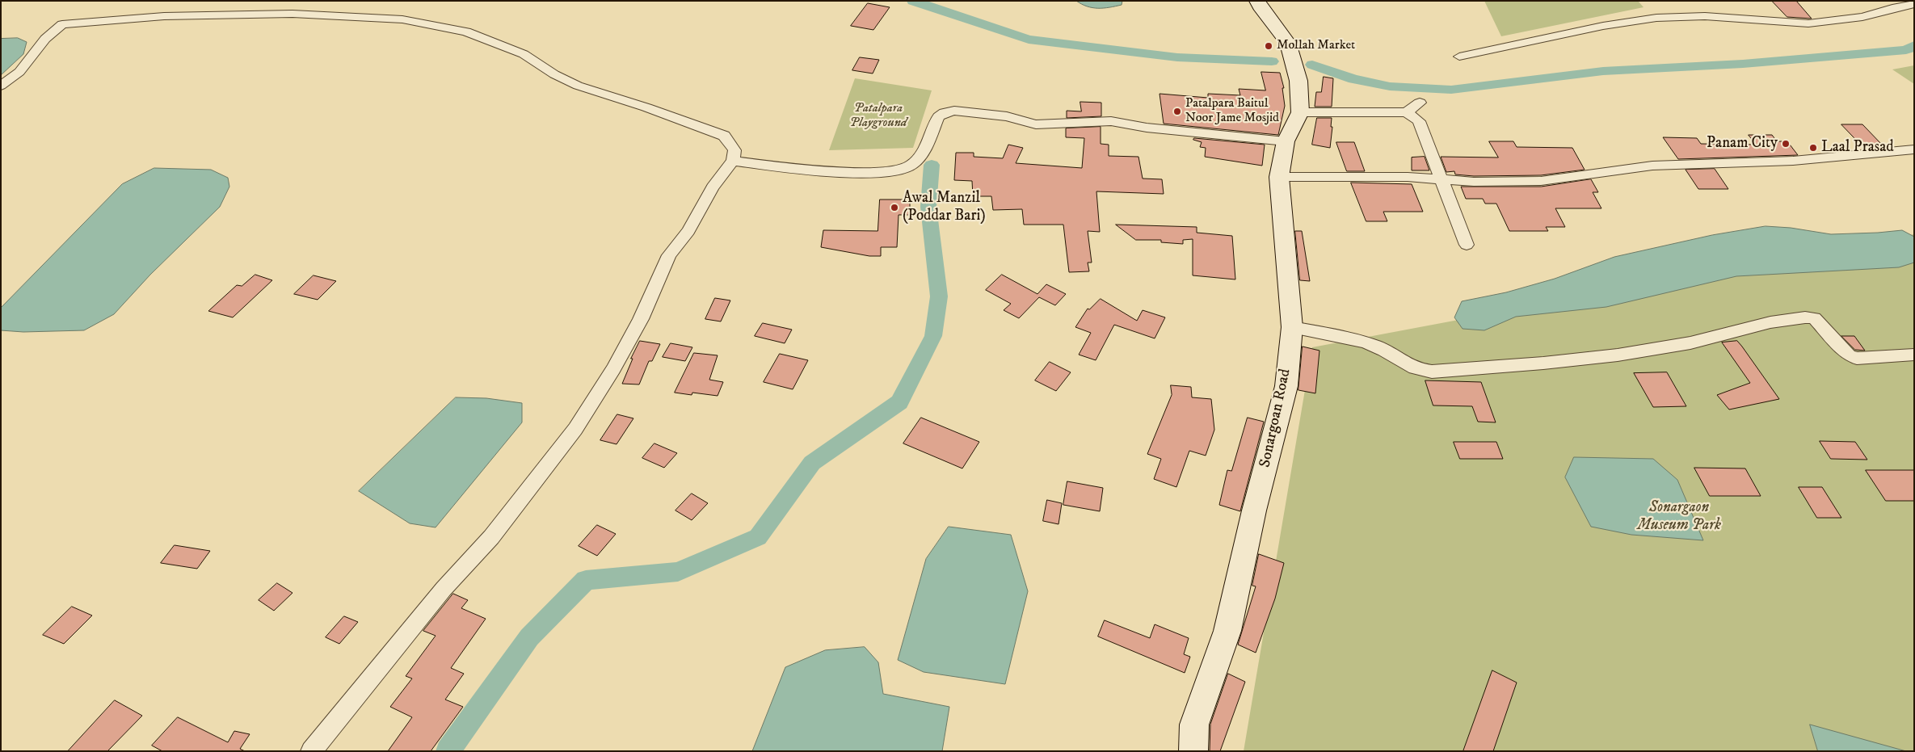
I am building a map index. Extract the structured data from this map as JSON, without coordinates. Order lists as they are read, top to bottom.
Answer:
{
  "streets": {
    "main road": ["Sonargoan Road"]
  },
  "parks": ["Patalpara Playground", "Sonargaon Museum Park"],
  "places": [
    "Mollah Market",
    "Patalpara Baitul Noor Jame Mosjid",
    "Panam City",
    "Laal Prasad",
    "Awal Manzil (Poddar Bari)"
  ]
}
